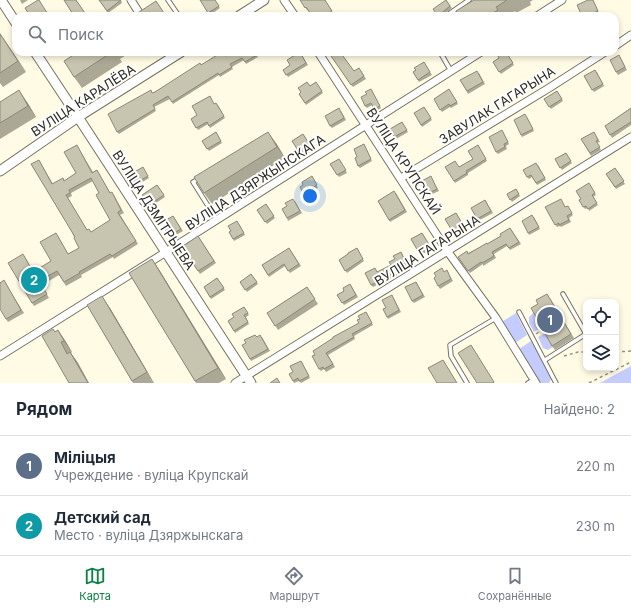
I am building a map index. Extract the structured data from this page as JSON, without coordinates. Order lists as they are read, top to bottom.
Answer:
{
  "streets": {
    "street": [
      "ВУЛІЦА КАРАЛЁВА",
      "ЗАВУЛАК ГАГАРЫНА",
      "ВУЛІЦА КРУПСКАЙ",
      "ВУЛІЦА ДЗЯРЖЫНСКАГА",
      "ВУЛІЦА ДЗМІТРЫЕВА",
      "ВУЛІЦА ГАГАРЫНА"
    ]
  },
  "crossings": [
    ["ВУЛІЦА КАРАЛЁВА", "ВУЛІЦА ДЗМІТРЫЕВА"],
    ["ЗАВУЛАК ГАГАРЫНА", "ВУЛІЦА КРУПСКАЙ"],
    ["ВУЛІЦА КРУПСКАЙ", "ВУЛІЦА ДЗЯРЖЫНСКАГА"],
    ["ВУЛІЦА КРУПСКАЙ", "ВУЛІЦА ГАГАРЫНА"],
    ["ВУЛІЦА ДЗЯРЖЫНСКАГА", "ВУЛІЦА ДЗМІТРЫЕВА"],
    ["ВУЛІЦА ДЗМІТРЫЕВА", "ВУЛІЦА ГАГАРЫНА"]
  ],
  "page": {
    "search": "Поиск",
    "pins": ["2", "1"],
    "heading": ["Рядом", "Найдено: 2"],
    "list": [
      {
        "mark": "1",
        "name": "Міліцыя",
        "note": "Учреждение · вуліца Крупскай",
        "value": "220 m"
      },
      {
        "mark": "2",
        "name": "Детский сад",
        "note": "Место · вуліца Дзяржынскага",
        "value": "230 m"
      }
    ],
    "nav": ["Карта", "Маршрут", "Сохранённые"]
  }
}
